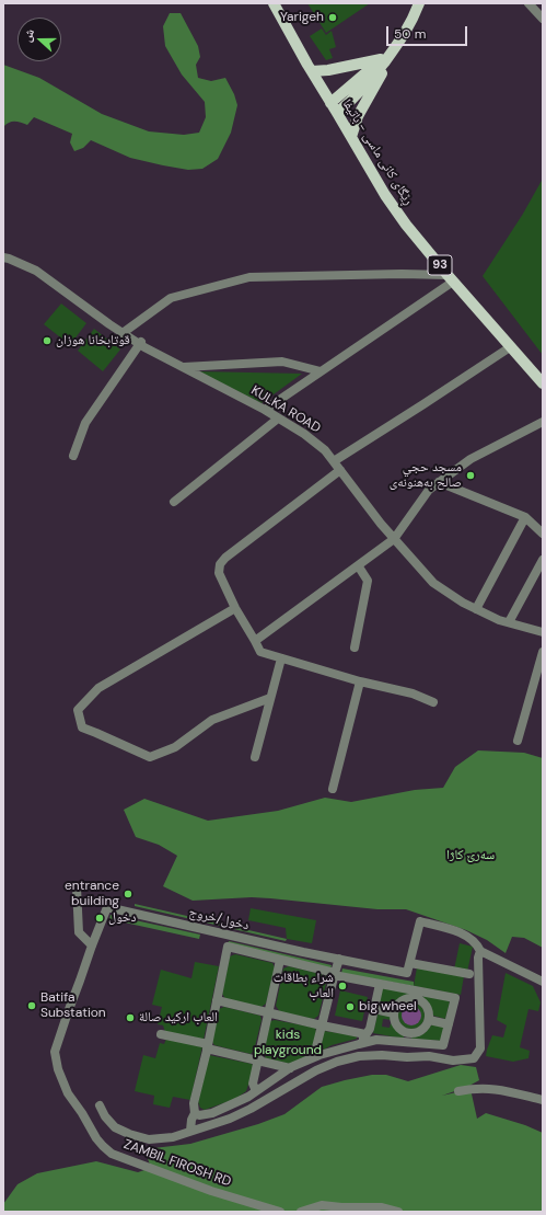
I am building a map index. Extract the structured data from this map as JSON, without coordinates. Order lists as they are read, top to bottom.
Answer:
{
  "streets": {
    "main road": ["ڕێگای کانی ماسی - باتيفا", "93"],
    "street": ["KULKA ROAD", "دخول/خروج", "ZAMBIL FIROSH RD"]
  },
  "crossings": [
    ["دخول/خروج", "ZAMBIL FIROSH RD"]
  ],
  "parks": ["سەرێ کاژا", "kids playground"],
  "places": [
    "Yarigeh",
    "قوتابخانا هوزان",
    "مسجد حجي صالح بەھنونەی",
    "entrance building",
    "دخول",
    "شراء بطاقات العاب",
    "Batifa Substation",
    "big wheel",
    "العاب اركيد صالة"
  ],
  "scale_bar": "50 m",
  "north": "left"
}
